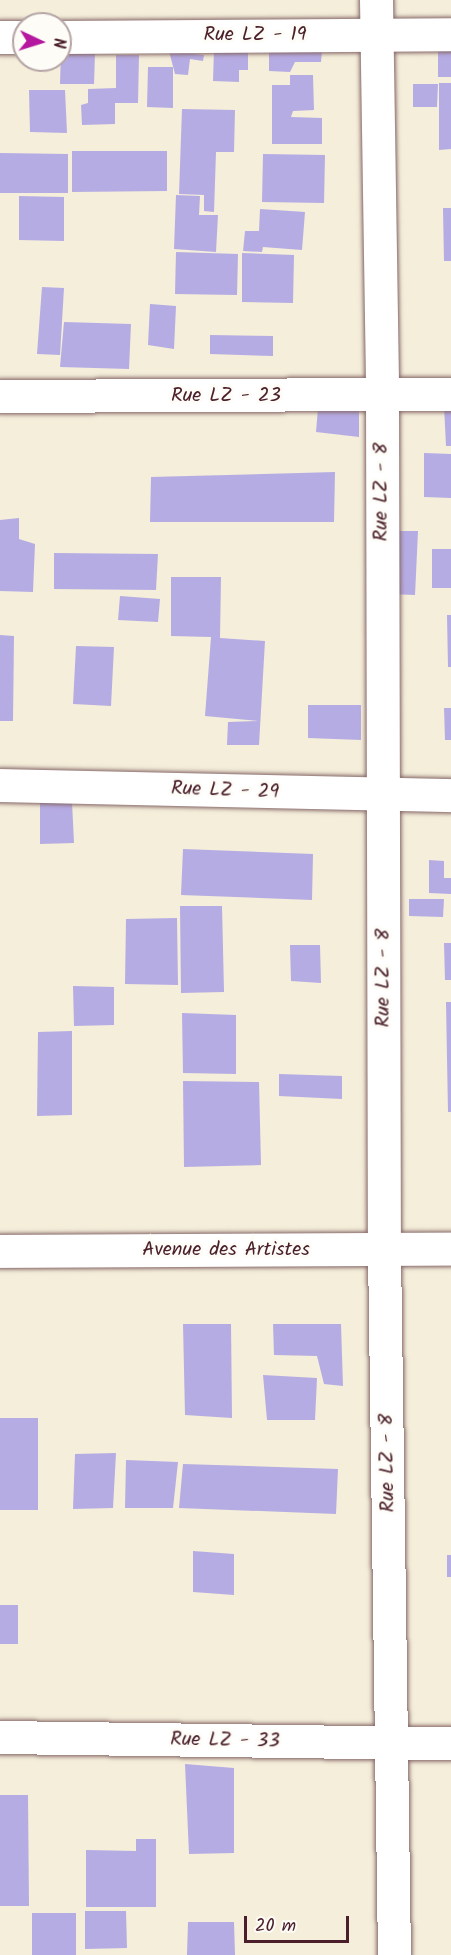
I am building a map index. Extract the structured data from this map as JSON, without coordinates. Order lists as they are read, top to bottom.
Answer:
{
  "streets": {
    "street": [
      "Rue LZ - 19",
      "Rue LZ - 23",
      "Rue LZ - 8",
      "Rue LZ - 29",
      "Avenue des Artistes",
      "Rue LZ - 33"
    ]
  },
  "crossings": [
    ["Rue LZ - 19", "Rue LZ - 8"],
    ["Rue LZ - 23", "Rue LZ - 8"],
    ["Rue LZ - 8", "Rue LZ - 29"],
    ["Rue LZ - 8", "Avenue des Artistes"],
    ["Rue LZ - 8", "Rue LZ - 33"]
  ],
  "scale_bar": "20 m",
  "north": "right"
}
